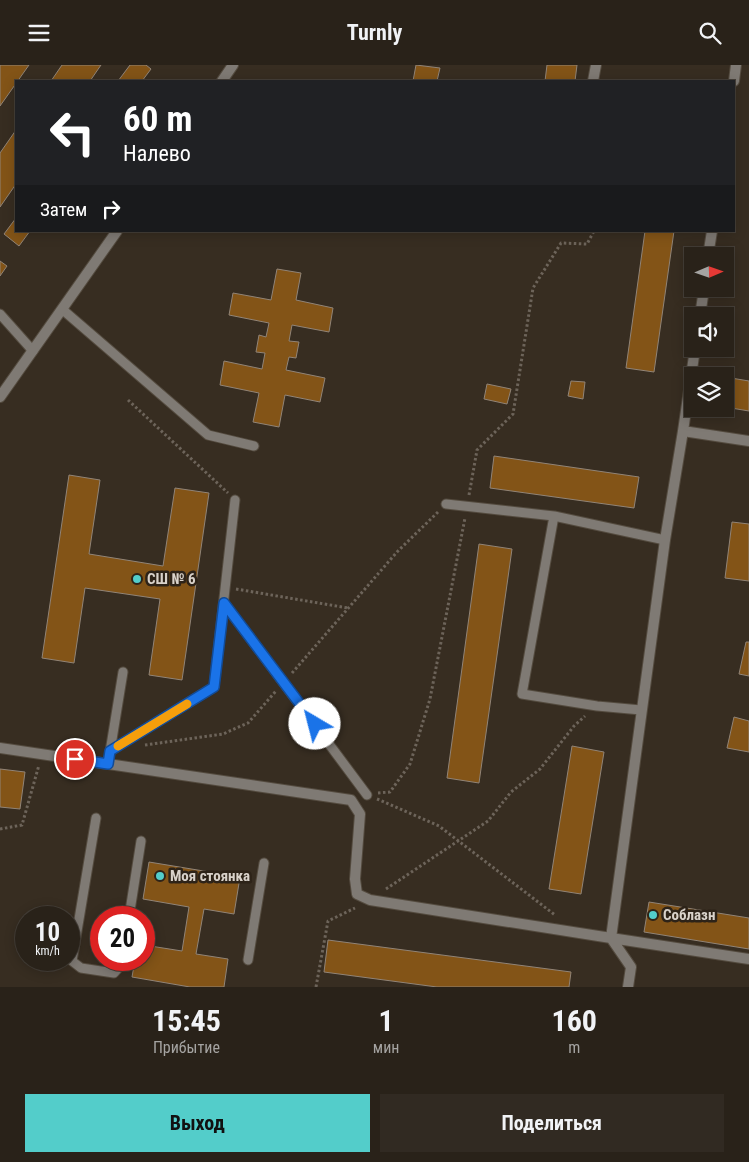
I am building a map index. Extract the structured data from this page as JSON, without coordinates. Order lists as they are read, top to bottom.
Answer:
{
  "places": ["СШ № 6", "Моя стоянка", "Соблазн"],
  "north": "right",
  "page": {
    "header": "Turnly",
    "turn": ["60 m", "Налево"],
    "then": "Затем",
    "speed": "10 km/h",
    "limit": "20",
    "eta": [
      "15:45",
      "Прибытие",
      "1",
      "мин",
      "160",
      "m"
    ],
    "buttons": ["Выход", "Поделиться"]
  }
}
